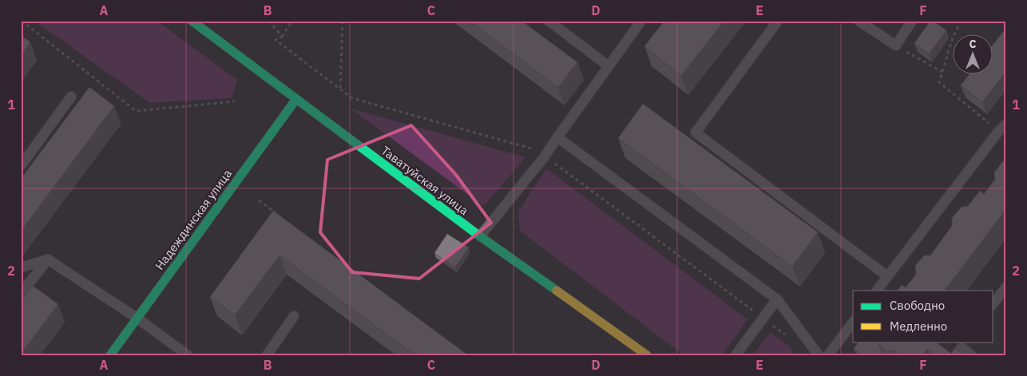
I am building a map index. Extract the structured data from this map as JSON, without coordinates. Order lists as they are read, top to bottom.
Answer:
{
  "streets": {
    "main road": ["Таватуйская улица", "Надеждинская улица"]
  },
  "crossings": [
    ["Таватуйская улица", "Надеждинская улица"]
  ],
  "legend": ["Свободно", "Медленно"],
  "north": "top",
  "grid": {
    "columns": [
      "A",
      "B",
      "C",
      "D",
      "E",
      "F"
    ],
    "rows": ["1", "2"]
  }
}
